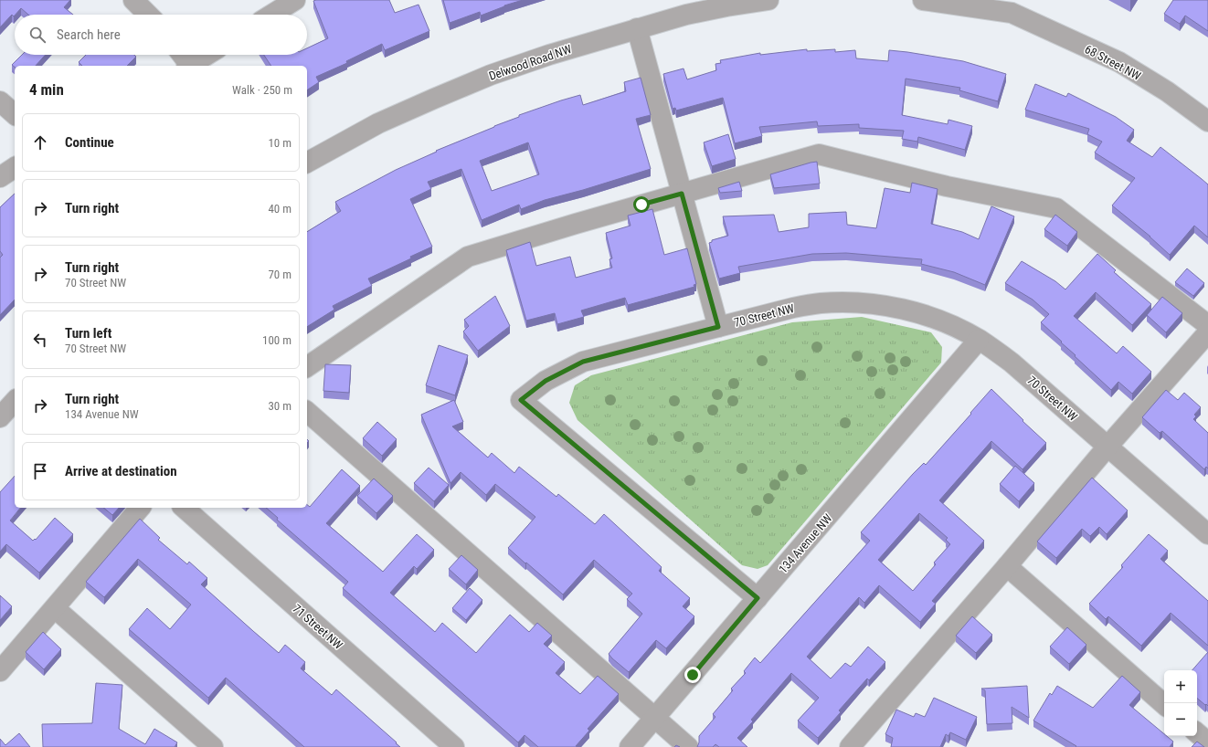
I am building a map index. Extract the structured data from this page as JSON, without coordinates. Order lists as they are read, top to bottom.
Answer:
{
  "streets": {
    "street": [
      "Delwood Road NW",
      "68 Street NW",
      "70 Street NW",
      "134 Avenue NW",
      "71 Street NW"
    ]
  },
  "crossings": [
    ["70 Street NW", "134 Avenue NW"]
  ],
  "page": {
    "search": "Search here",
    "heading": ["4 min", "Walk · 250 m"],
    "list": [
      ["Continue", "10 m"],
      ["Turn right", "40 m"],
      ["Turn right", "70 Street NW", "70 m"],
      ["Turn left", "70 Street NW", "100 m"],
      ["Turn right", "134 Avenue NW", "30 m"],
      "Arrive at destination"
    ],
    "map_buttons": ["+", "−"]
  }
}
